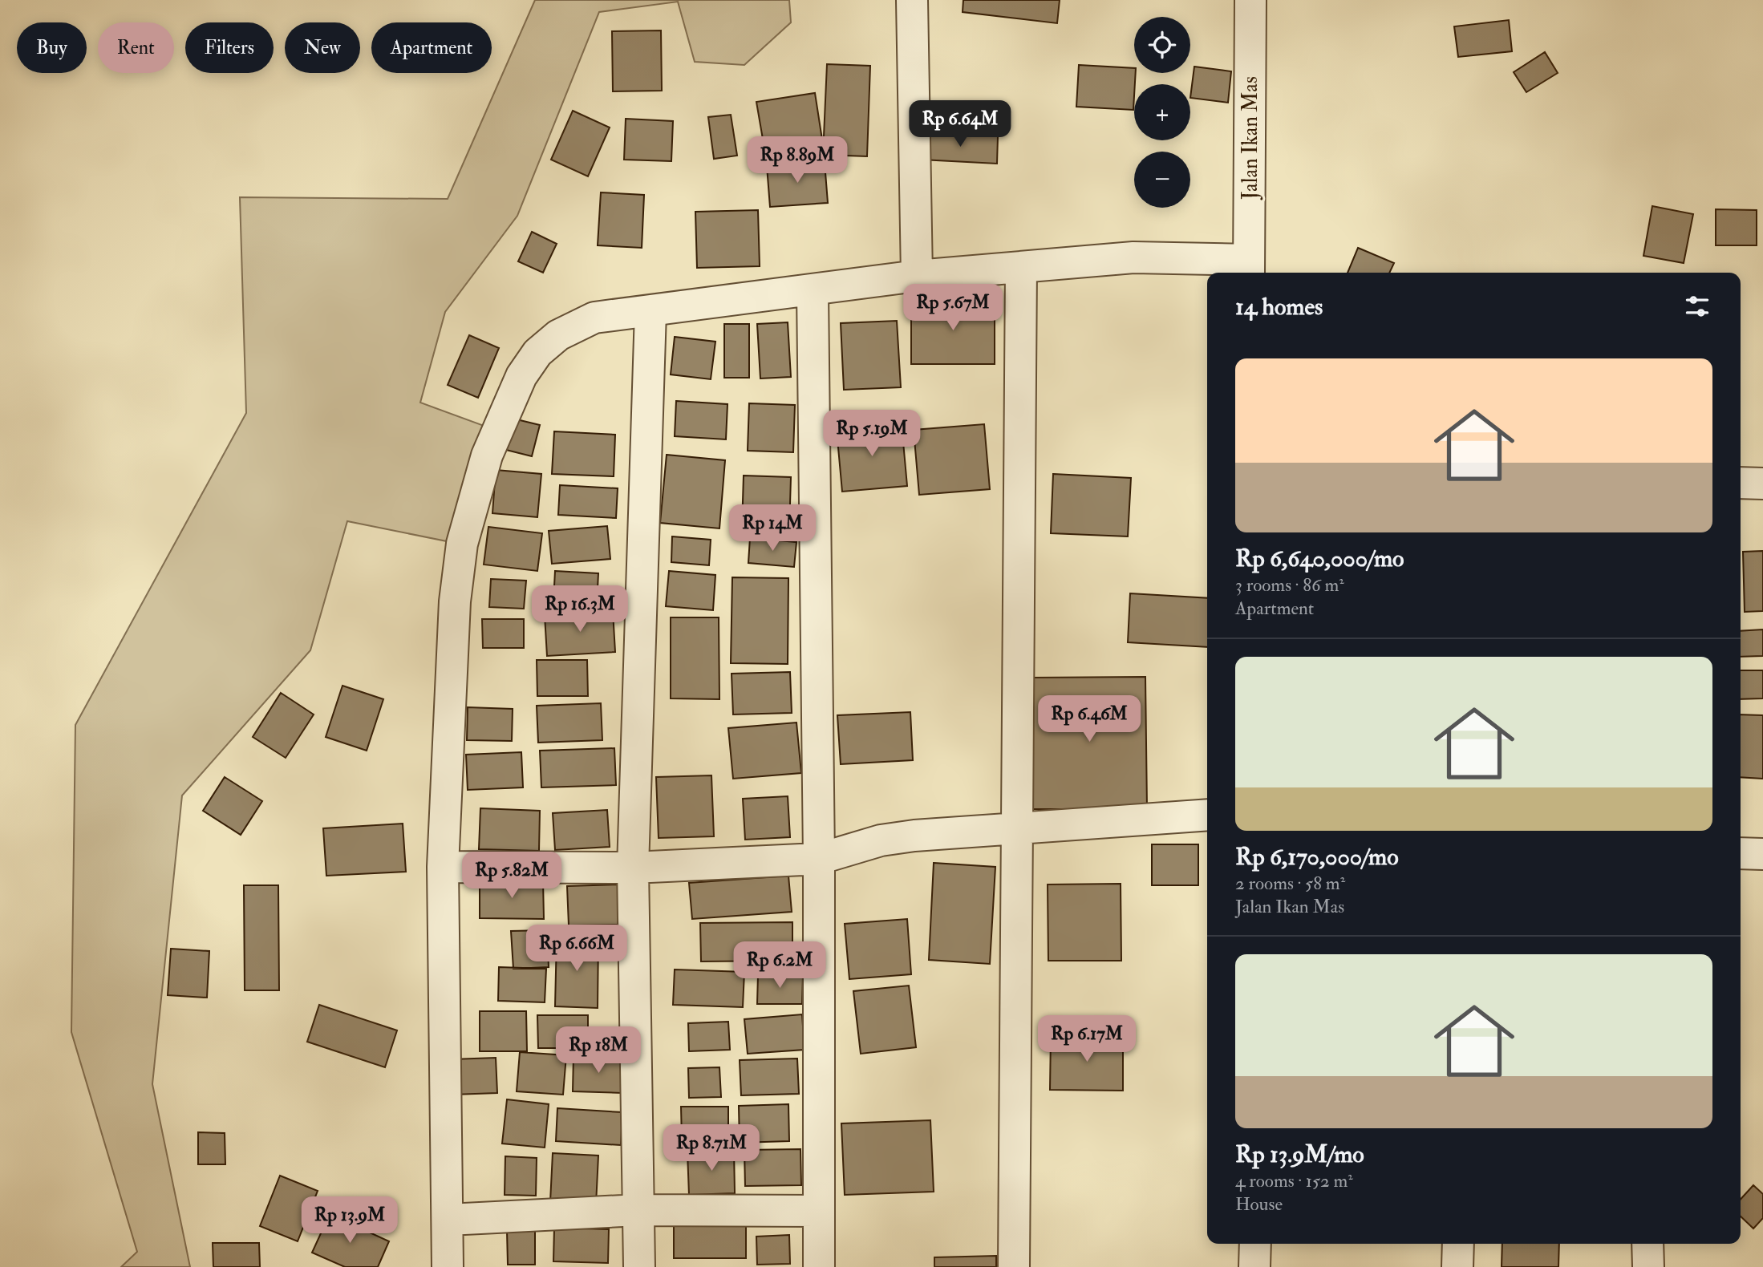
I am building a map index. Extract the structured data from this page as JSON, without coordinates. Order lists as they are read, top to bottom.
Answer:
{
  "streets": {
    "street": ["Jalan Ikan Mas"]
  },
  "page": {
    "map_buttons": ["+", "−"],
    "chip": [
      "Buy",
      "Rent",
      "Filters",
      "New",
      "Apartment"
    ],
    "price": [
      "Rp 6.64M",
      "Rp 8.89M",
      "Rp 5.67M",
      "Rp 5.19M",
      "Rp 14M",
      "Rp 16.3M",
      "Rp 6.46M",
      "Rp 5.82M",
      "Rp 6.66M",
      "Rp 6.2M",
      "Rp 6.17M",
      "Rp 18M",
      "Rp 8.71M",
      "Rp 13.9M"
    ],
    "heading": "14 homes",
    "list": [
      {
        "name": "Rp 6,640,000/mo",
        "note": "3 rooms · 86 m² · Apartment"
      },
      {
        "name": "Rp 6,170,000/mo",
        "note": "2 rooms · 58 m² · Jalan Ikan Mas"
      },
      {
        "name": "Rp 13.9M/mo",
        "note": "4 rooms · 152 m² · House"
      }
    ]
  }
}
